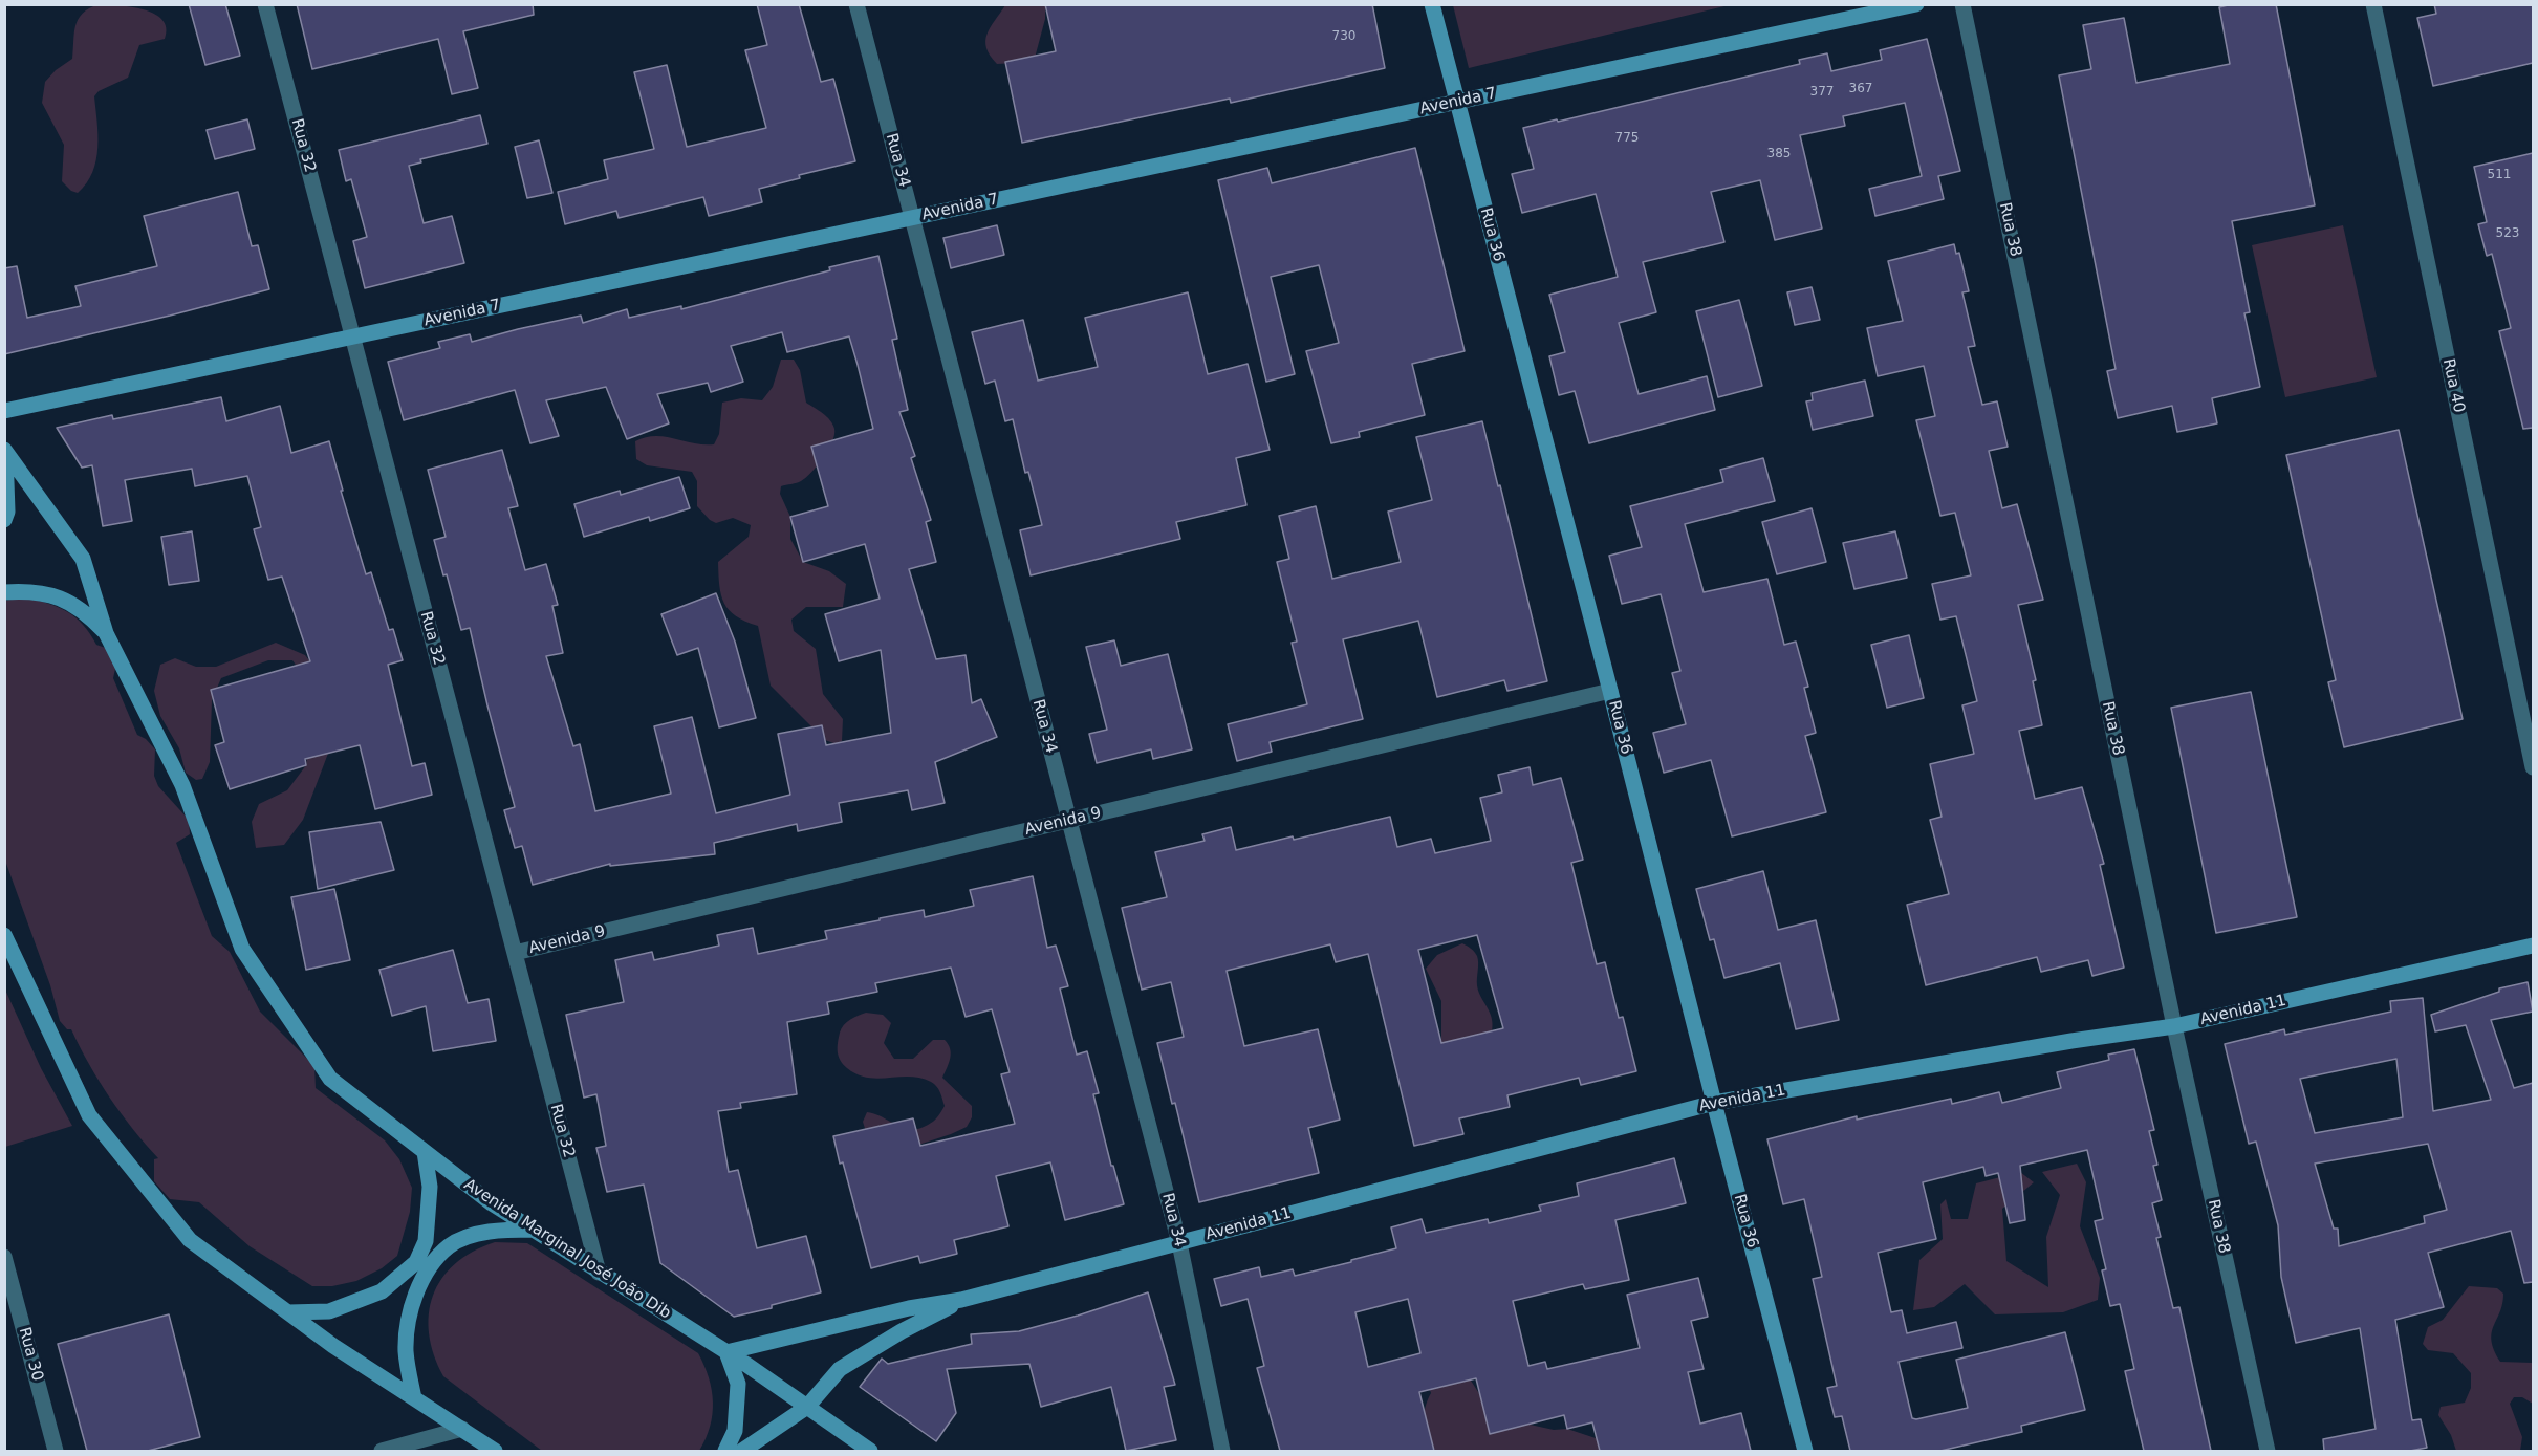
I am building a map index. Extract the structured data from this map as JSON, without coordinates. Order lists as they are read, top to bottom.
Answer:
{
  "streets": {
    "street": [
      "Avenida 7",
      "Rua 32",
      "Rua 34",
      "Rua 38",
      "Rua 36",
      "Rua 40",
      "Avenida 9",
      "Avenida 11",
      "Avenida Marginal José João Dib",
      "Rua 30"
    ]
  },
  "crossings": [
    ["Avenida 7", "Rua 32"],
    ["Avenida 7", "Rua 34"],
    ["Avenida 7", "Rua 36"],
    ["Rua 32", "Avenida 9"],
    ["Rua 32", "Avenida Marginal José João Dib"],
    ["Rua 34", "Avenida 9"],
    ["Rua 34", "Avenida 11"],
    ["Rua 38", "Avenida 11"],
    ["Rua 36", "Avenida 9"],
    ["Rua 36", "Avenida 11"],
    ["Avenida 11", "Avenida Marginal José João Dib"]
  ],
  "house_numbers": [
    "730",
    "367",
    "377",
    "775",
    "385",
    "511",
    "523"
  ]
}
